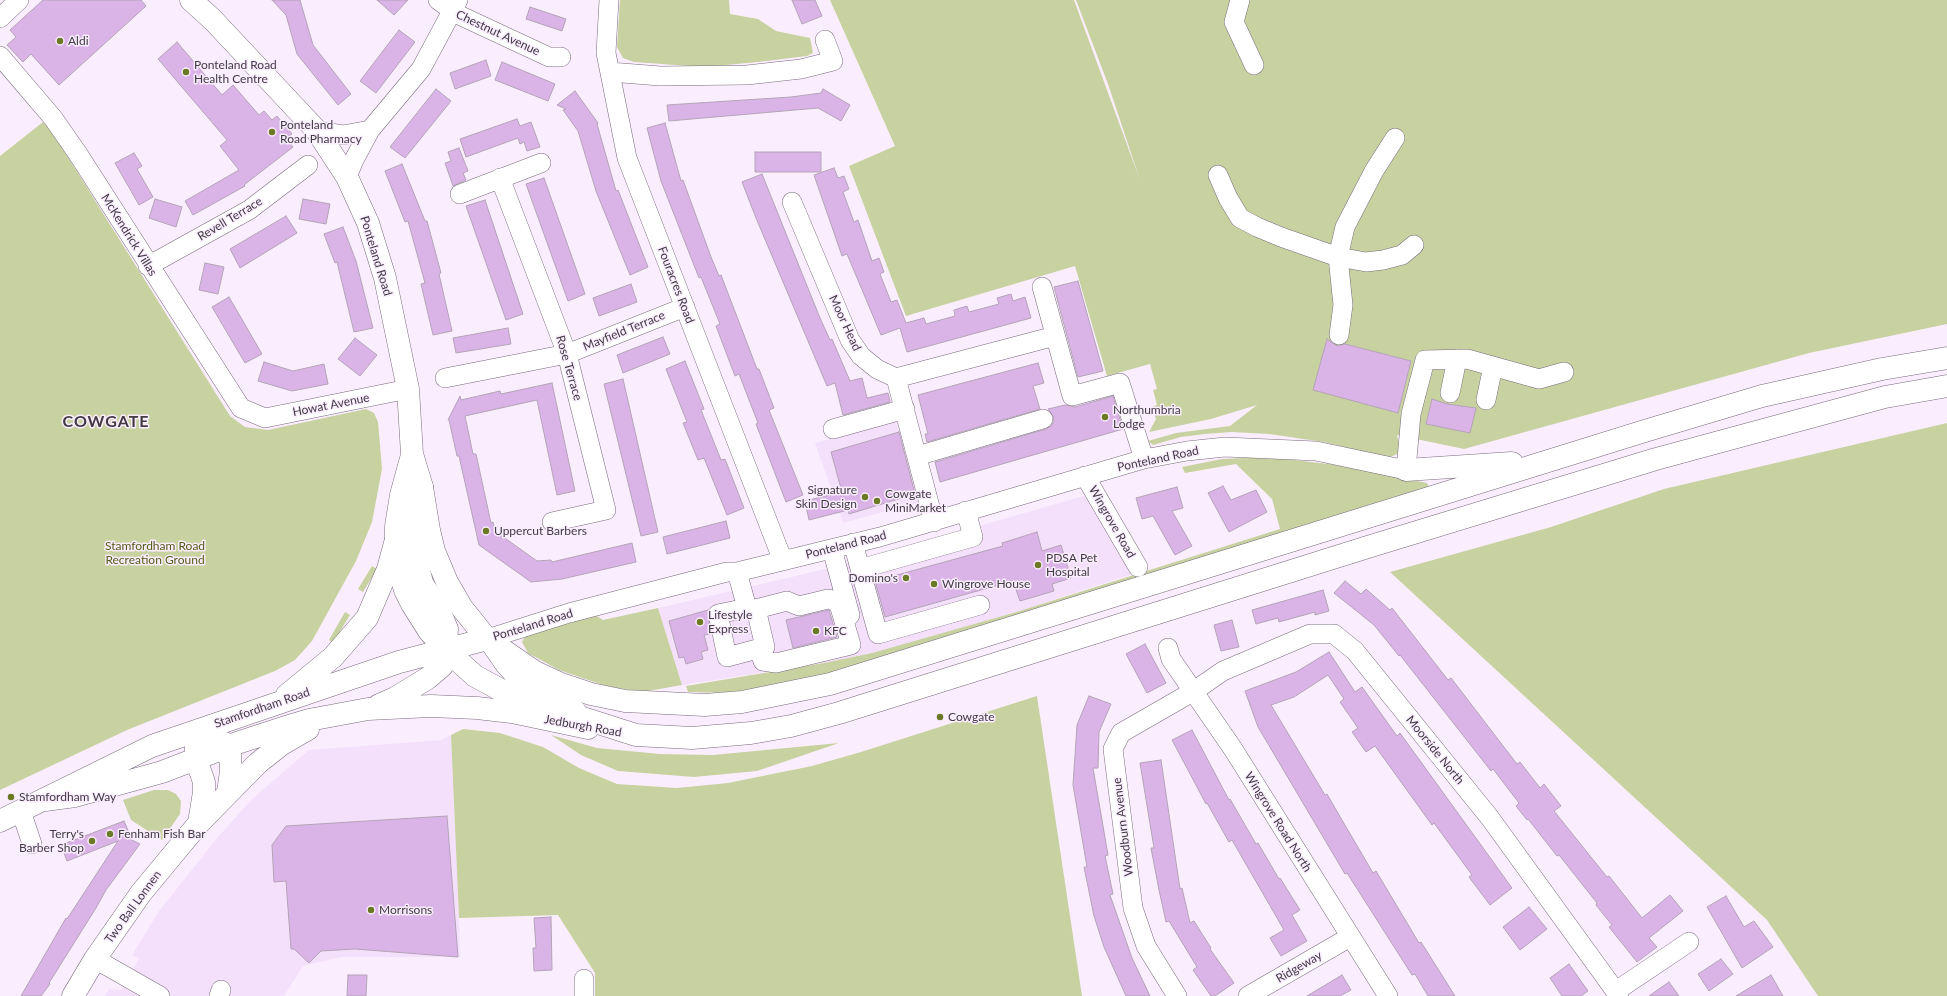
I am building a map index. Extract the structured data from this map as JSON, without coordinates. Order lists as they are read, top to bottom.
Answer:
{
  "streets": {
    "main road": [
      "Ponteland Road",
      "Stamfordham Road",
      "Jedburgh Road",
      "Two Ball Lonnen"
    ],
    "street": [
      "Chestnut Avenue",
      "Revell Terrace",
      "McKendrick Villas",
      "Fouracres Road",
      "Moor Head",
      "Mayfield Terrace",
      "Rose Terrace",
      "Howat Avenue",
      "Wingrove Road",
      "Moorside North",
      "Wingrove Road North",
      "Woodburn Avenue",
      "Ridgeway"
    ]
  },
  "crossings": [
    ["Revell Terrace", "McKendrick Villas"],
    ["McKendrick Villas", "Howat Avenue"],
    ["Ponteland Road", "Fouracres Road"],
    ["Ponteland Road", "Howat Avenue"],
    ["Ponteland Road", "Wingrove Road"],
    ["Ponteland Road", "Stamfordham Road"],
    ["Ponteland Road", "Jedburgh Road"],
    ["Fouracres Road", "Mayfield Terrace"],
    ["Mayfield Terrace", "Rose Terrace"],
    ["Stamfordham Road", "Jedburgh Road"],
    ["Stamfordham Road", "Two Ball Lonnen"],
    ["Moorside North", "Wingrove Road North"],
    ["Moorside North", "Woodburn Avenue"],
    ["Wingrove Road North", "Woodburn Avenue"],
    ["Wingrove Road North", "Ridgeway"]
  ],
  "districts": ["COWGATE"],
  "parks": ["Stamfordham Road Recreation Ground"],
  "places": [
    "Aldi",
    "Ponteland Road Health Centre",
    "Ponteland Road Pharmacy",
    "Northumbria Lodge",
    "Signature Skin Design",
    "Cowgate MiniMarket",
    "Uppercut Barbers",
    "PDSA Pet Hospital",
    "Domino's",
    "Wingrove House",
    "Lifestyle Express",
    "KFC",
    "Cowgate",
    "Stamfordham Way",
    "Fenham Fish Bar",
    "Terry's Barber Shop",
    "Morrisons"
  ]
}
